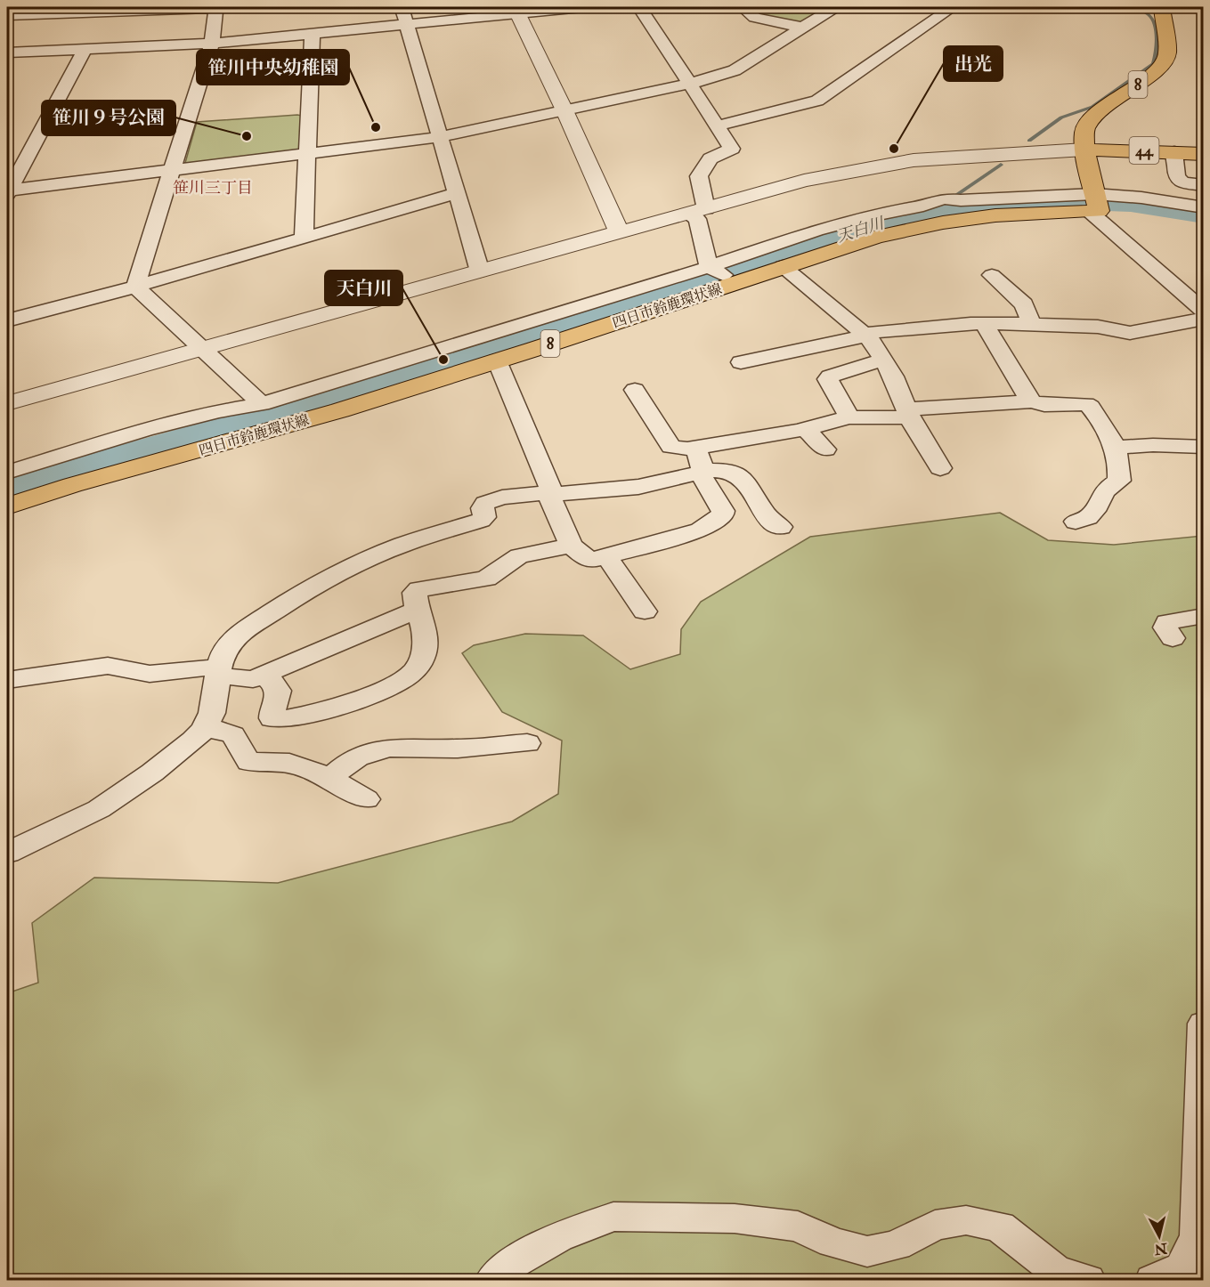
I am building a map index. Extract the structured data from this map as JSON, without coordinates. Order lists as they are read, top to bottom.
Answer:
{
  "streets": {
    "main road": ["8", "44", "四日市鈴鹿環状線"]
  },
  "crossings": [
    ["8", "44"],
    ["8", "四日市鈴鹿環状線"]
  ],
  "districts": ["笹川三丁目"],
  "water": ["天白川"],
  "places": [
    "笹川中央幼稚園",
    "笹川９号公園",
    "出光",
    "天白川"
  ],
  "north": "bottom"
}
